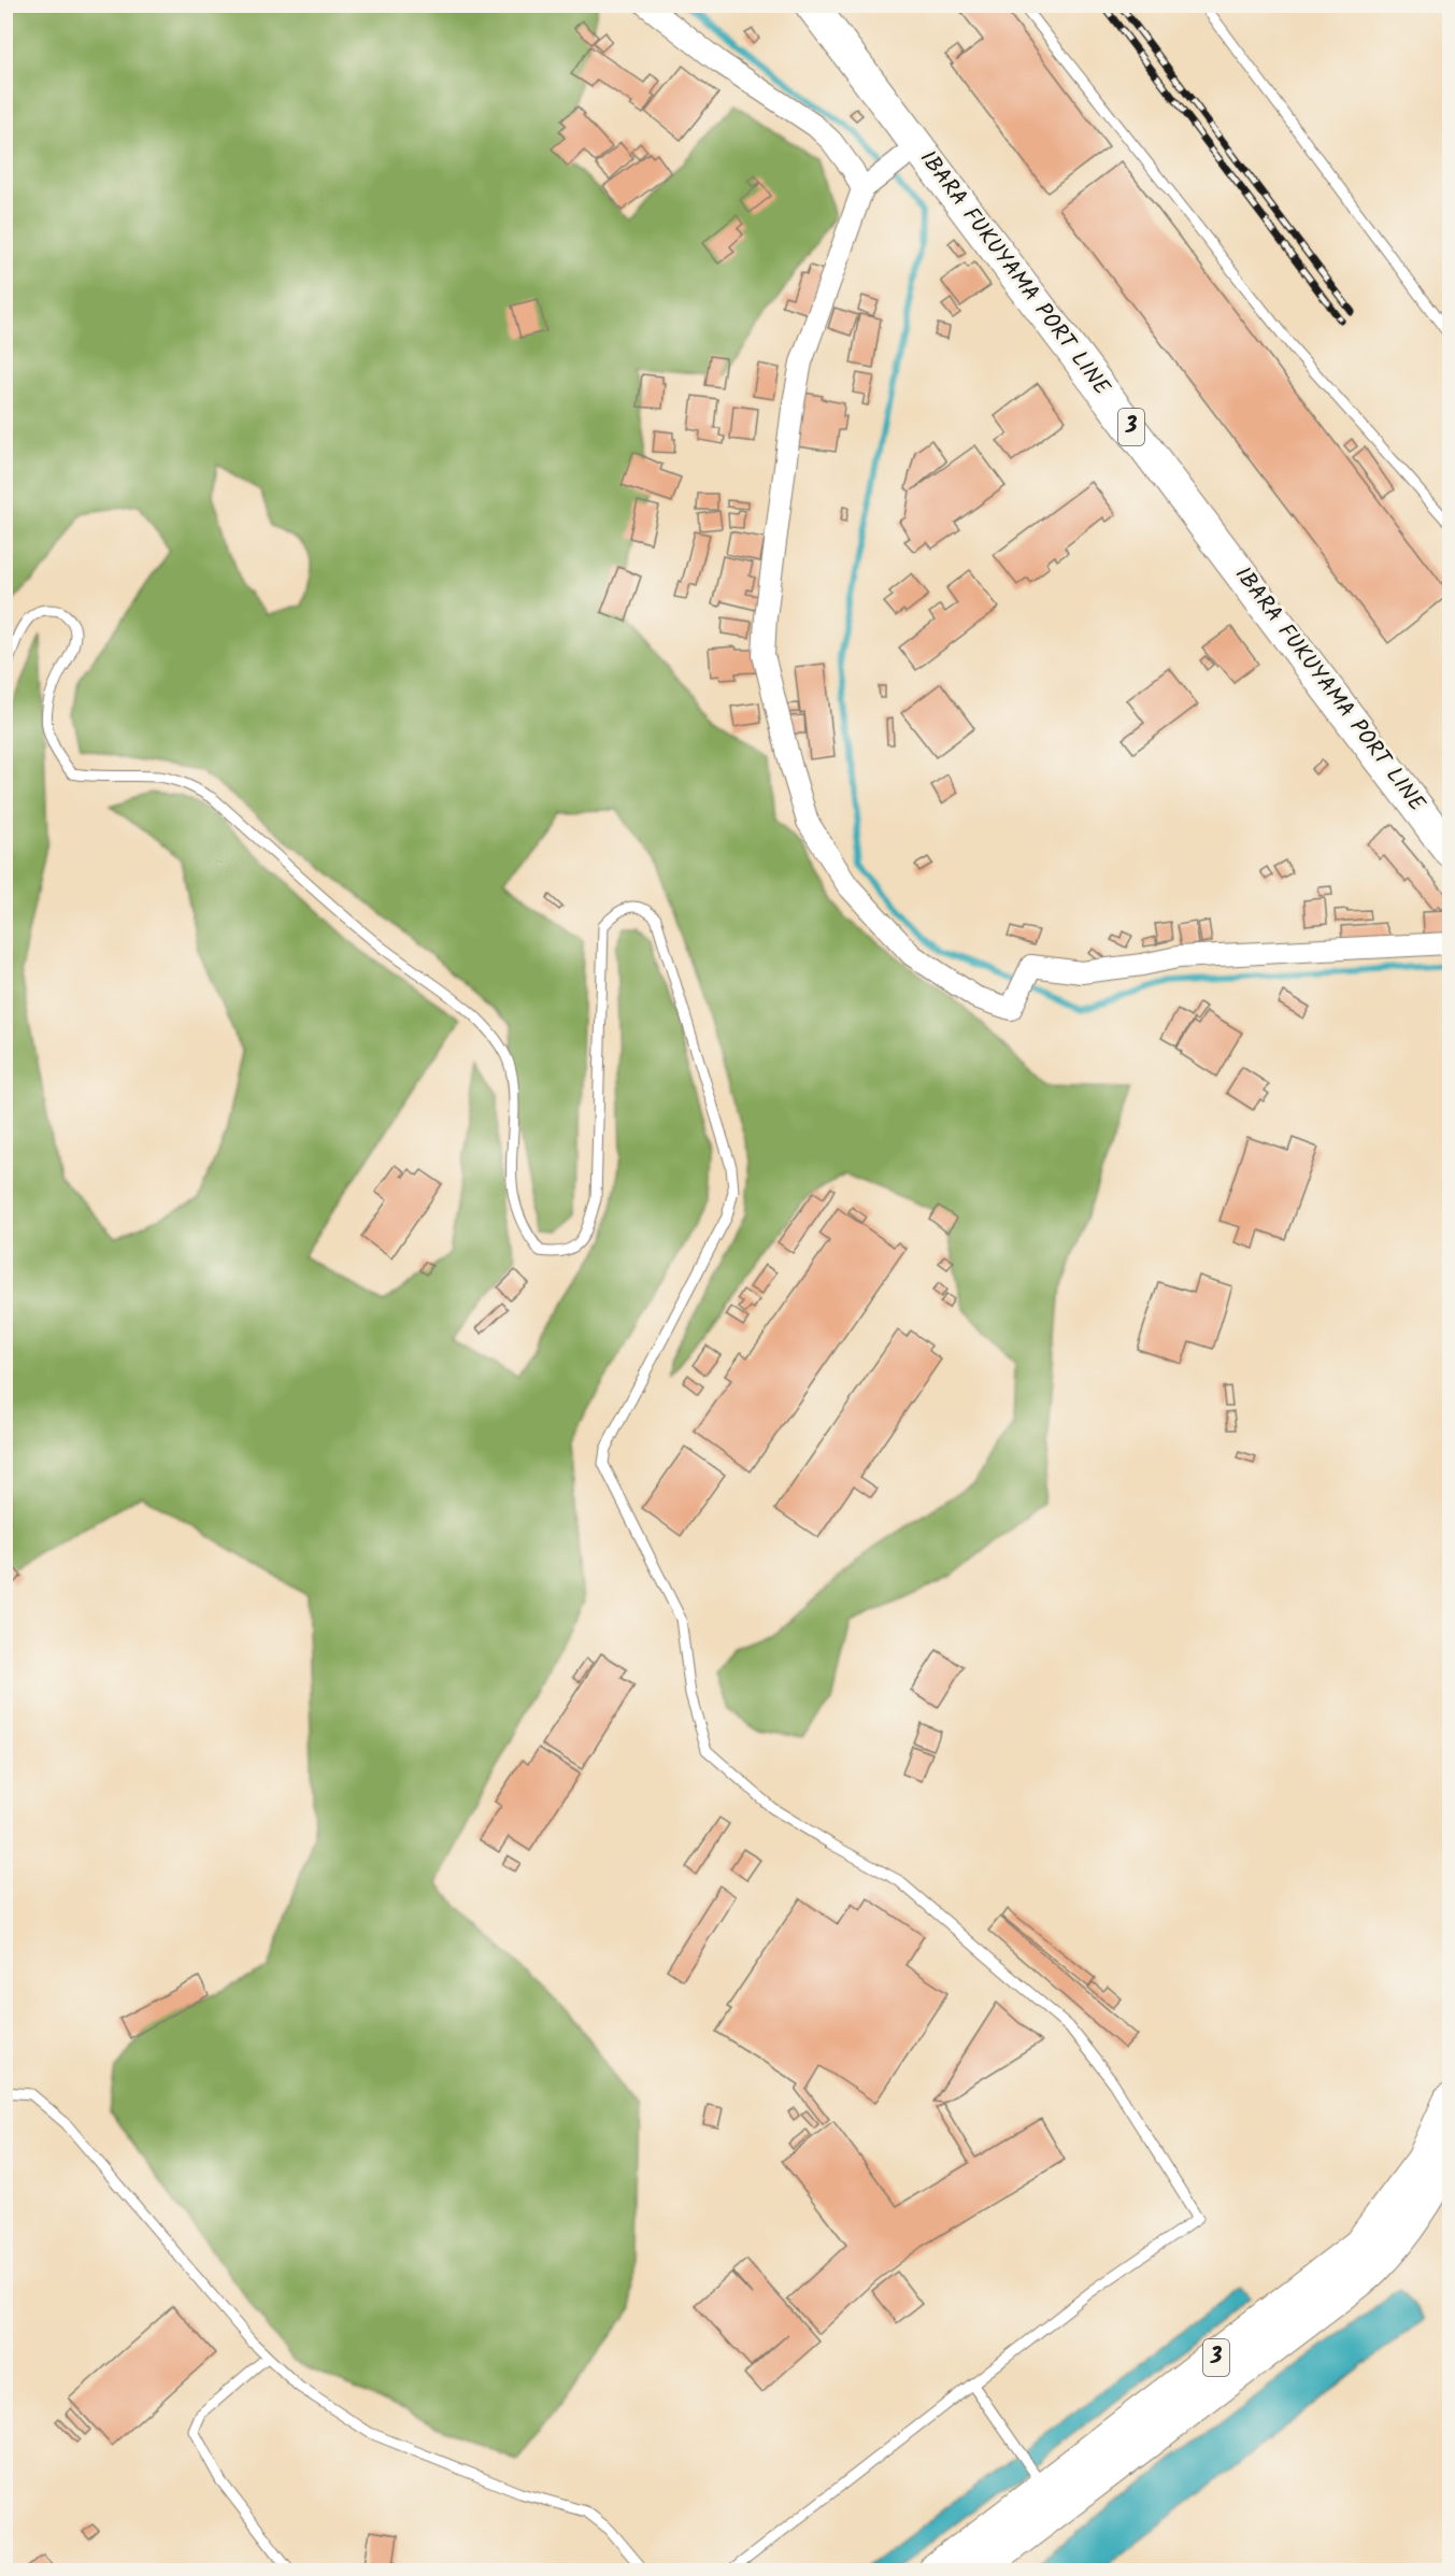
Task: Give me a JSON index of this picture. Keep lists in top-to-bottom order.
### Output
{
  "streets": {
    "main road": ["IBARA FUKUYAMA PORT LINE", "3"]
  }
}
